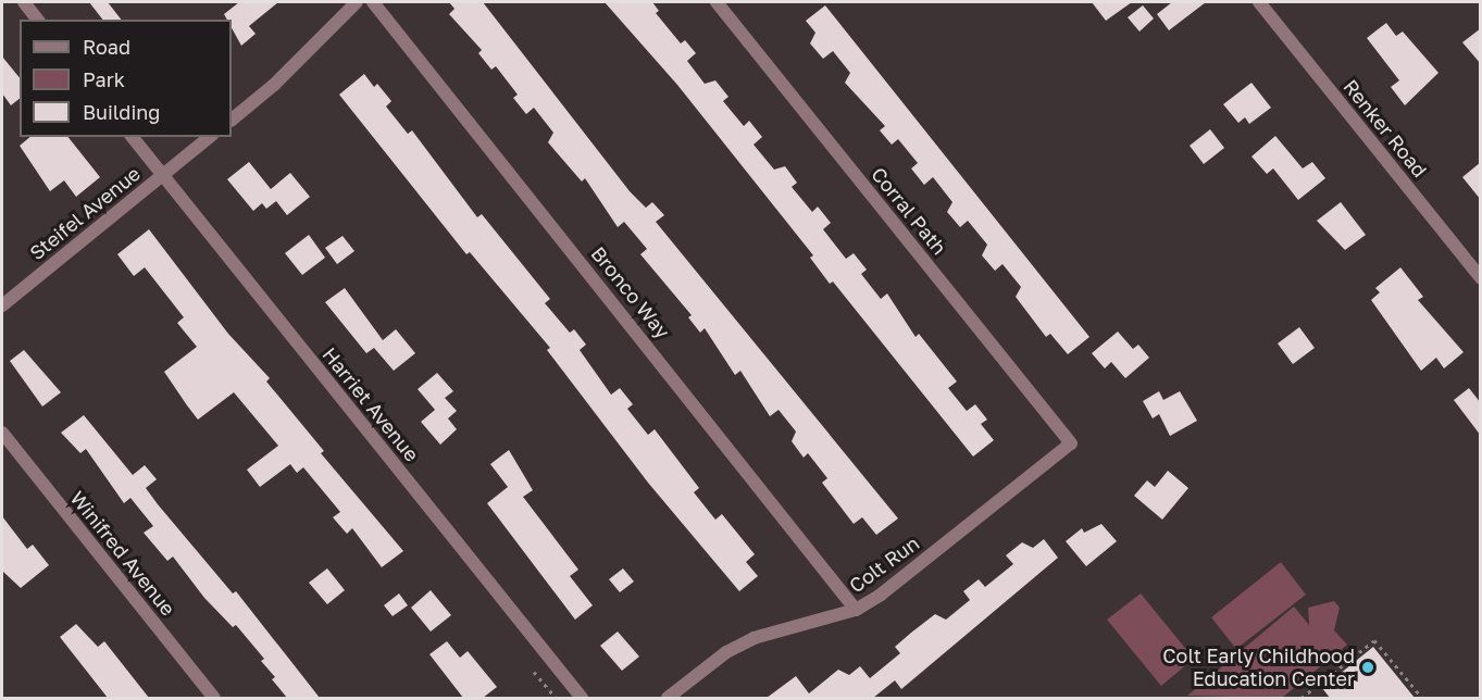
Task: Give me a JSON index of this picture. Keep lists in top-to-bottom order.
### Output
{
  "streets": {
    "street": [
      "Renker Road",
      "Corral Path",
      "Steifel Avenue",
      "Bronco Way",
      "Harriet Avenue",
      "Winifred Avenue",
      "Colt Run"
    ]
  },
  "crossings": [
    ["Corral Path", "Colt Run"],
    ["Steifel Avenue", "Harriet Avenue"],
    ["Bronco Way", "Colt Run"]
  ],
  "places": ["Colt Early Childhood Education Center"],
  "legend": ["Road", "Park", "Building"]
}
